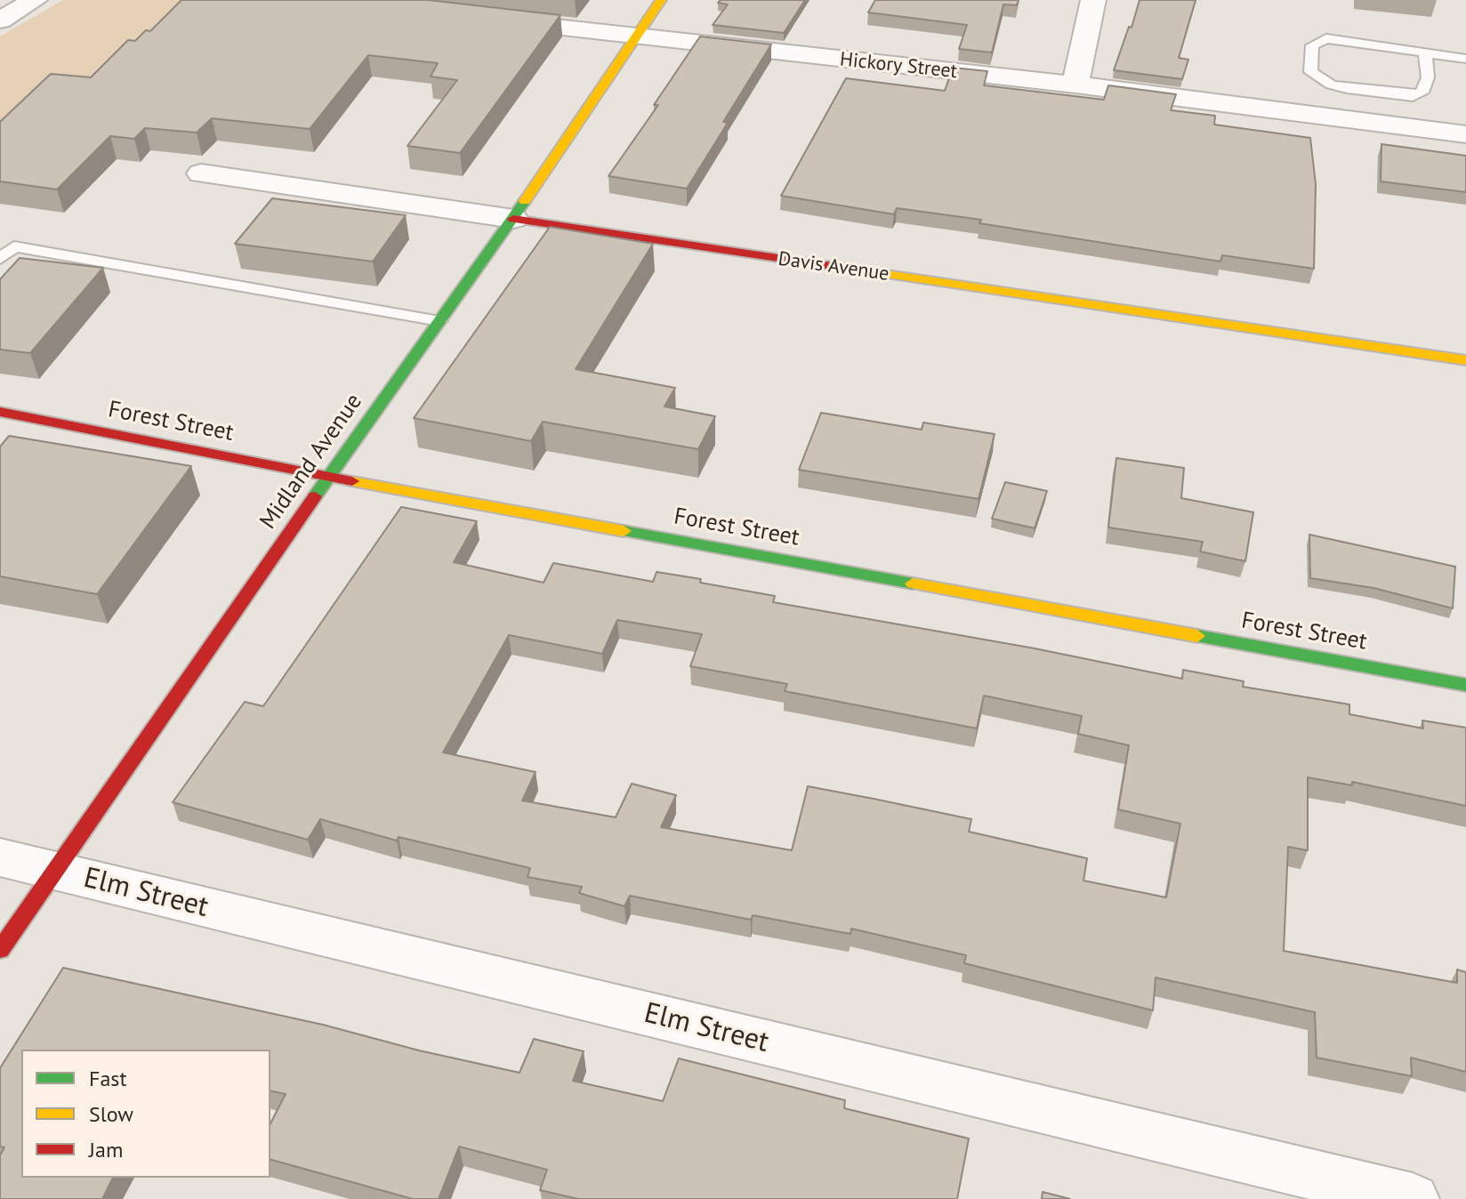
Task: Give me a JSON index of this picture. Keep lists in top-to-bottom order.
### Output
{
  "streets": {
    "street": [
      "Hickory Street",
      "Davis Avenue",
      "Forest Street",
      "Midland Avenue",
      "Elm Street"
    ]
  },
  "crossings": [
    ["Hickory Street", "Midland Avenue"],
    ["Davis Avenue", "Midland Avenue"],
    ["Forest Street", "Midland Avenue"],
    ["Midland Avenue", "Elm Street"]
  ],
  "legend": ["Fast", "Slow", "Jam"]
}
